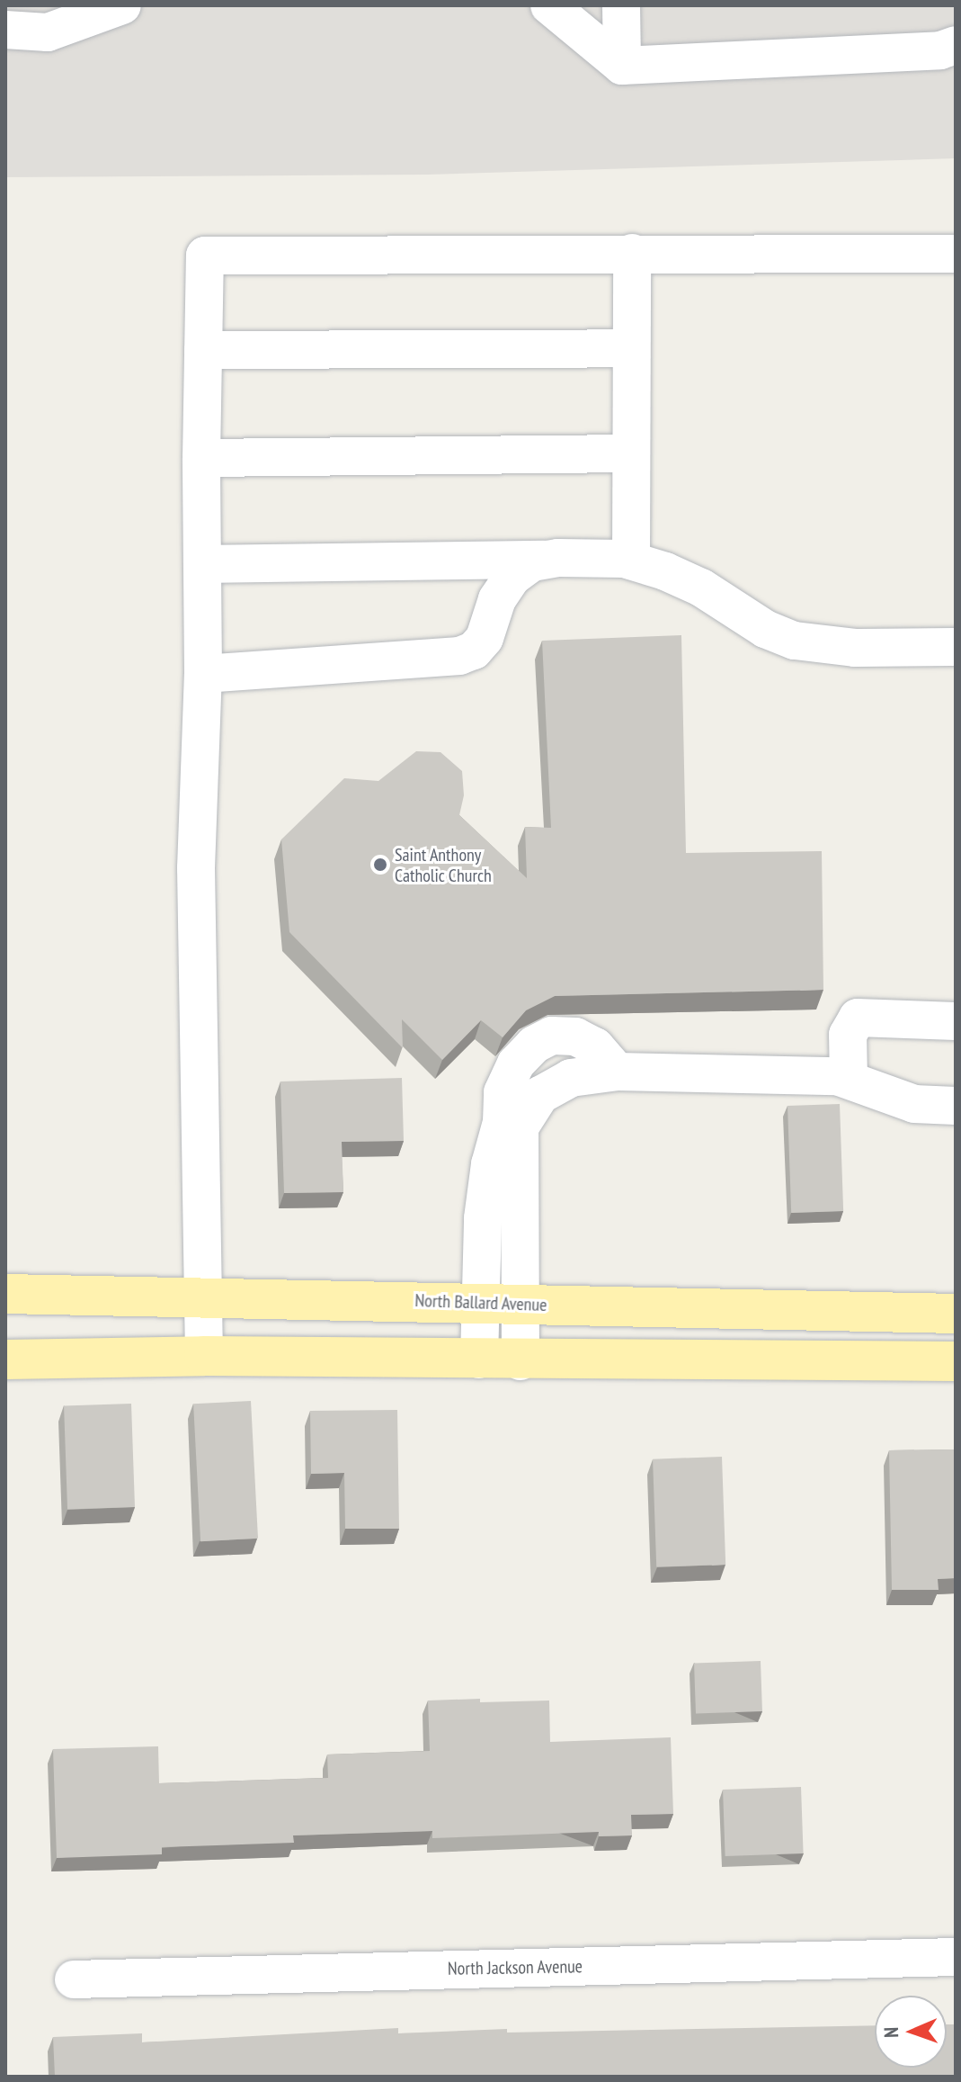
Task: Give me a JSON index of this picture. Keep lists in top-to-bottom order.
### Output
{
  "streets": {
    "main road": ["North Ballard Avenue"],
    "street": ["North Jackson Avenue"]
  },
  "places": ["Saint Anthony Catholic Church"],
  "north": "left"
}
